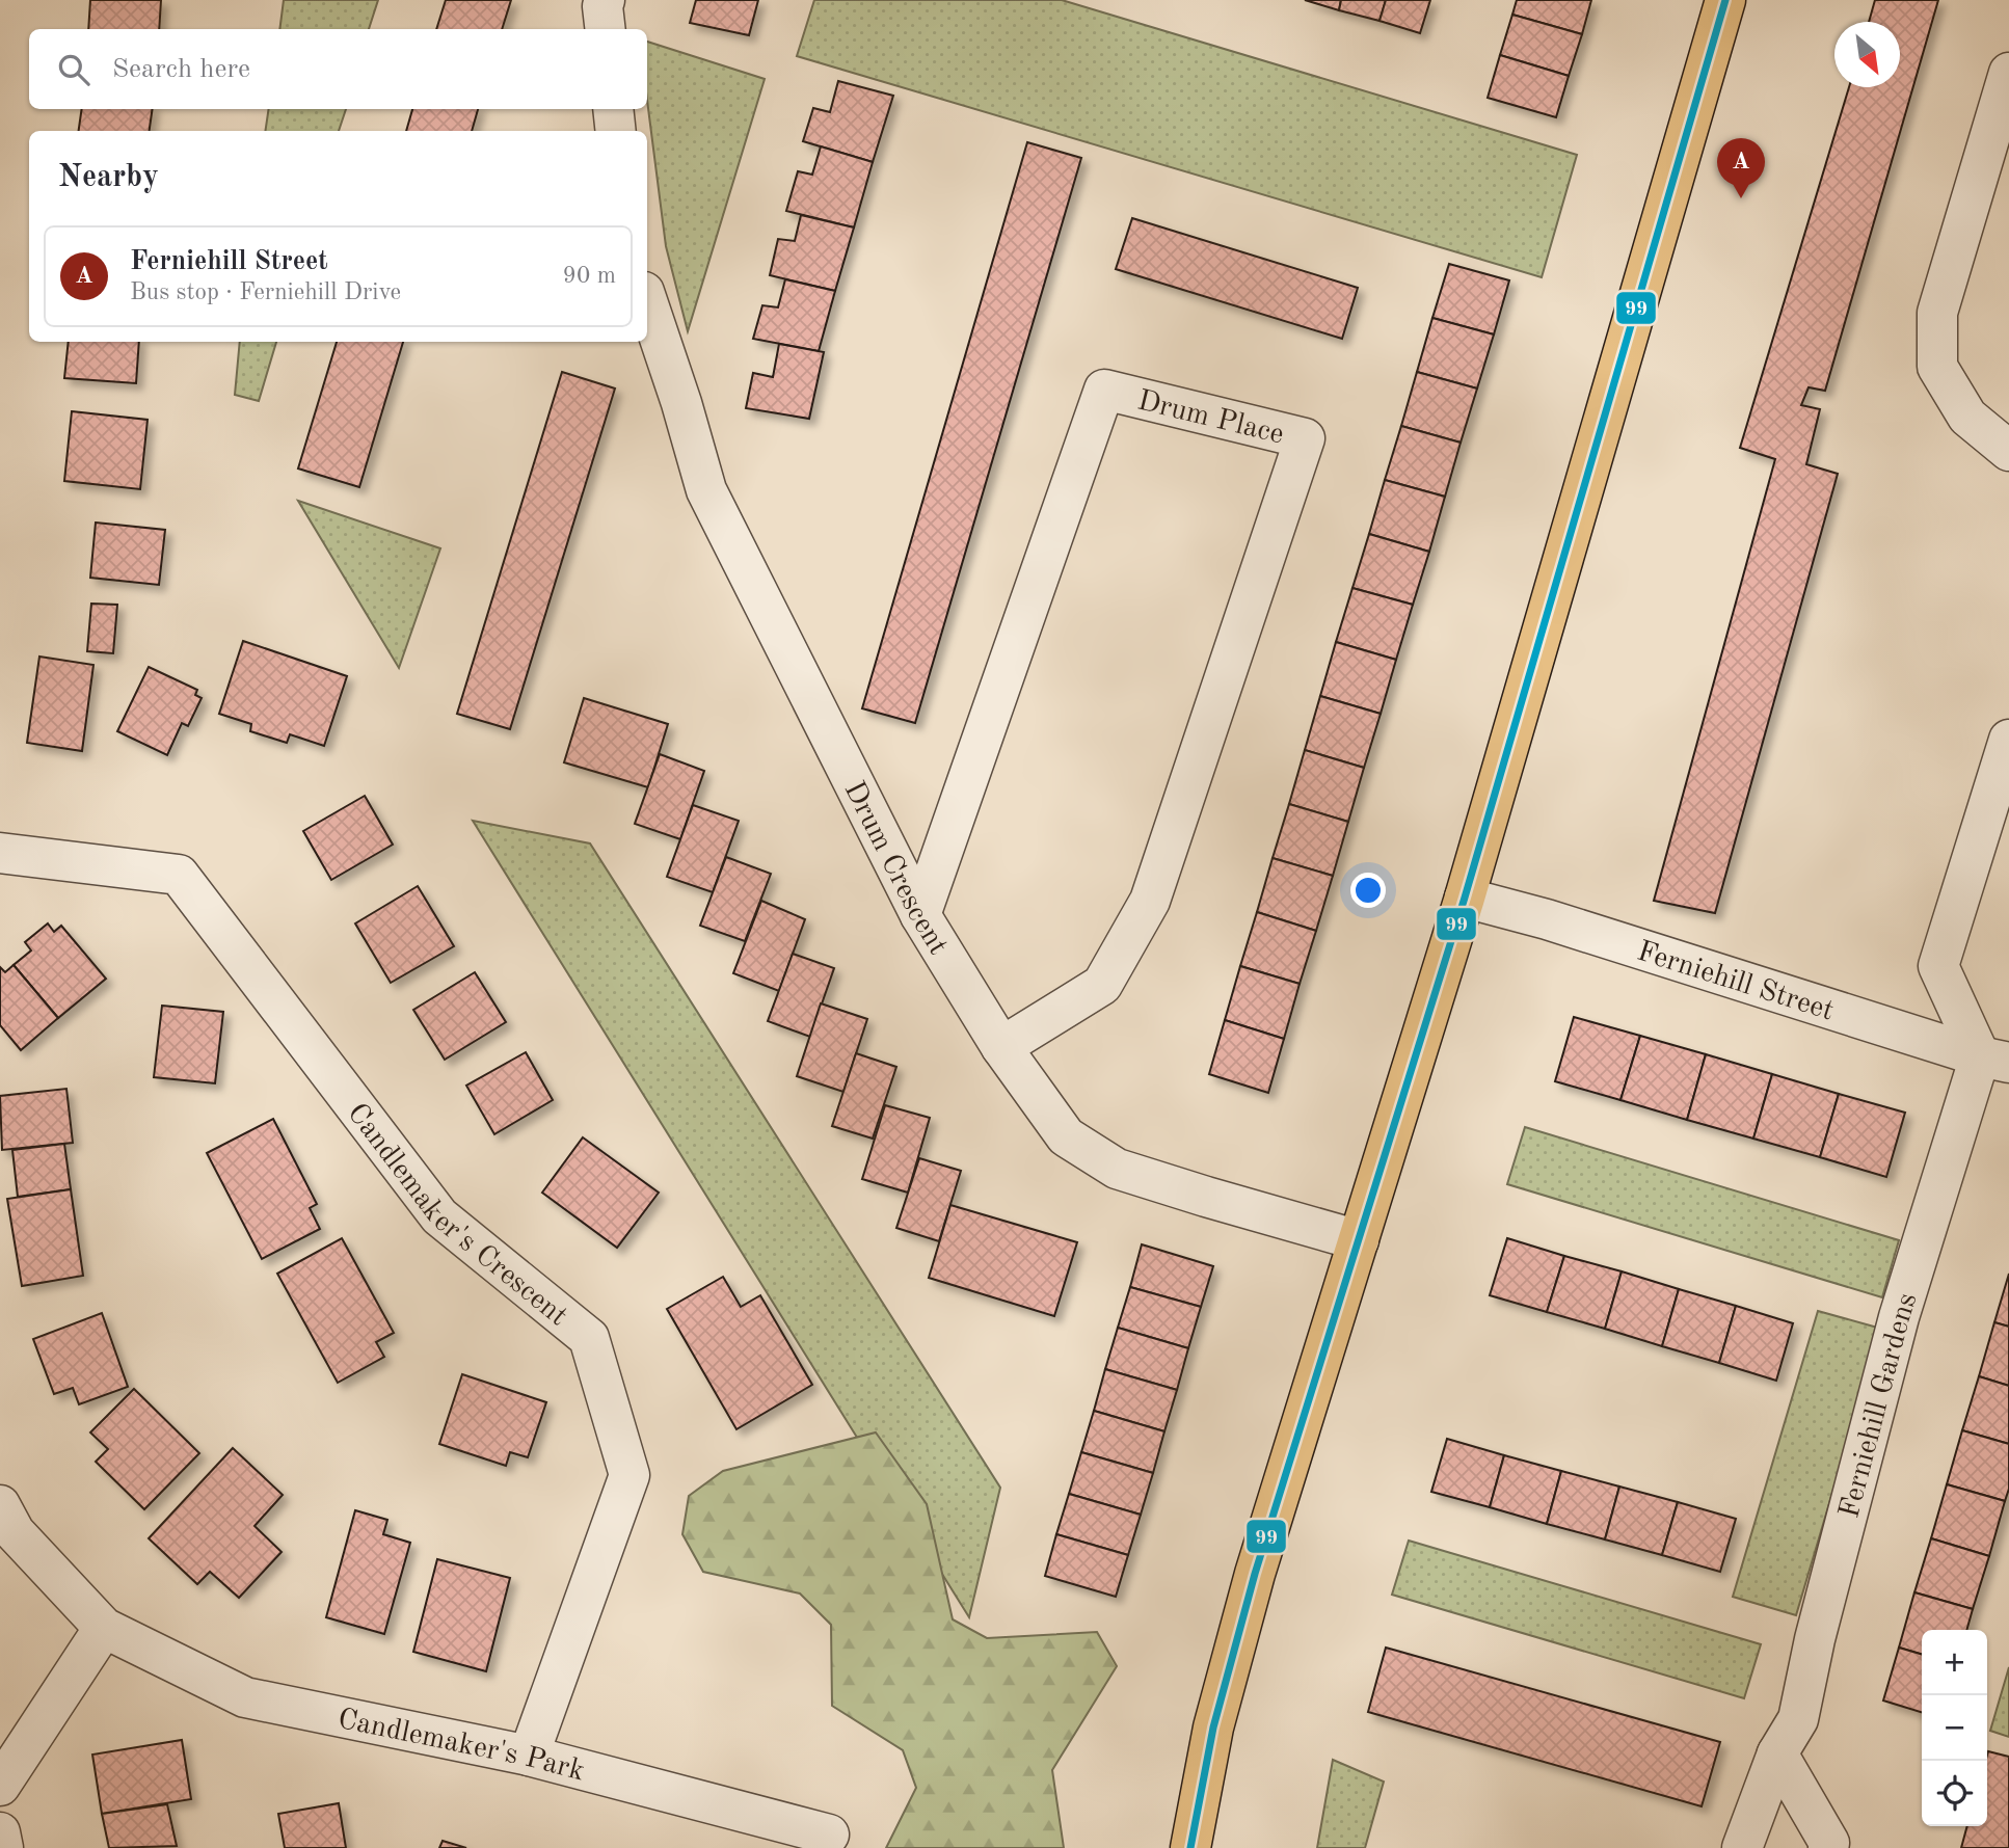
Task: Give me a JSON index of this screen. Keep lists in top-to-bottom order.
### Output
{
  "streets": {
    "street": [
      "Drum Place",
      "Drum Crescent",
      "Ferniehill Street",
      "Candlemaker's Crescent",
      "Ferniehill Gardens",
      "Candlemaker's Park"
    ]
  },
  "crossings": [
    ["Drum Place", "Drum Crescent"],
    ["Ferniehill Street", "Ferniehill Gardens"],
    ["Candlemaker's Crescent", "Candlemaker's Park"]
  ],
  "lines": ["transit line 99"],
  "north": "bottom right",
  "page": {
    "search": "Search here",
    "heading": "Nearby",
    "pins": "A",
    "list": [
      {
        "mark": "A",
        "name": "Ferniehill Street",
        "note": "Bus stop · Ferniehill Drive",
        "value": "90 m"
      }
    ],
    "map_buttons": ["+", "−"]
  }
}
